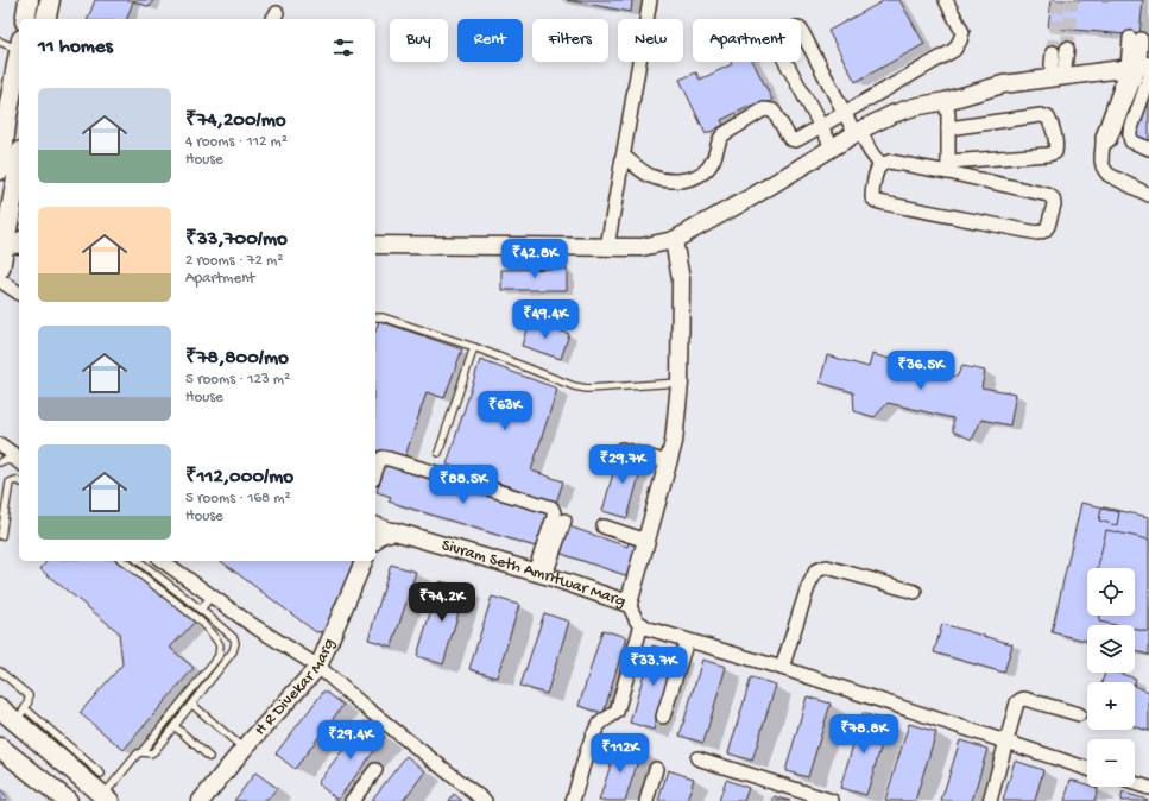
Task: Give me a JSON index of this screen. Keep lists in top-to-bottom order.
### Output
{
  "streets": {
    "street": ["Sivram Seth Amritwar Marg", "H R Divekar Marg"]
  },
  "page": {
    "chip": [
      "Buy",
      "Rent",
      "Filters",
      "New",
      "Apartment"
    ],
    "heading": "11 homes",
    "list": [
      {
        "name": "₹74,200/mo",
        "note": "4 rooms · 112 m² · House"
      },
      {
        "name": "₹33,700/mo",
        "note": "2 rooms · 72 m² · Apartment"
      },
      {
        "name": "₹78,800/mo",
        "note": "5 rooms · 123 m² · House"
      },
      {
        "name": "₹112,000/mo",
        "note": "5 rooms · 168 m² · House"
      }
    ],
    "price": [
      "₹42.8K",
      "₹49.4K",
      "₹36.5K",
      "₹63K",
      "₹29.7K",
      "₹88.5K",
      "₹74.2K",
      "₹33.7K",
      "₹78.8K",
      "₹29.4K",
      "₹112K"
    ],
    "map_buttons": ["+", "−"]
  }
}
